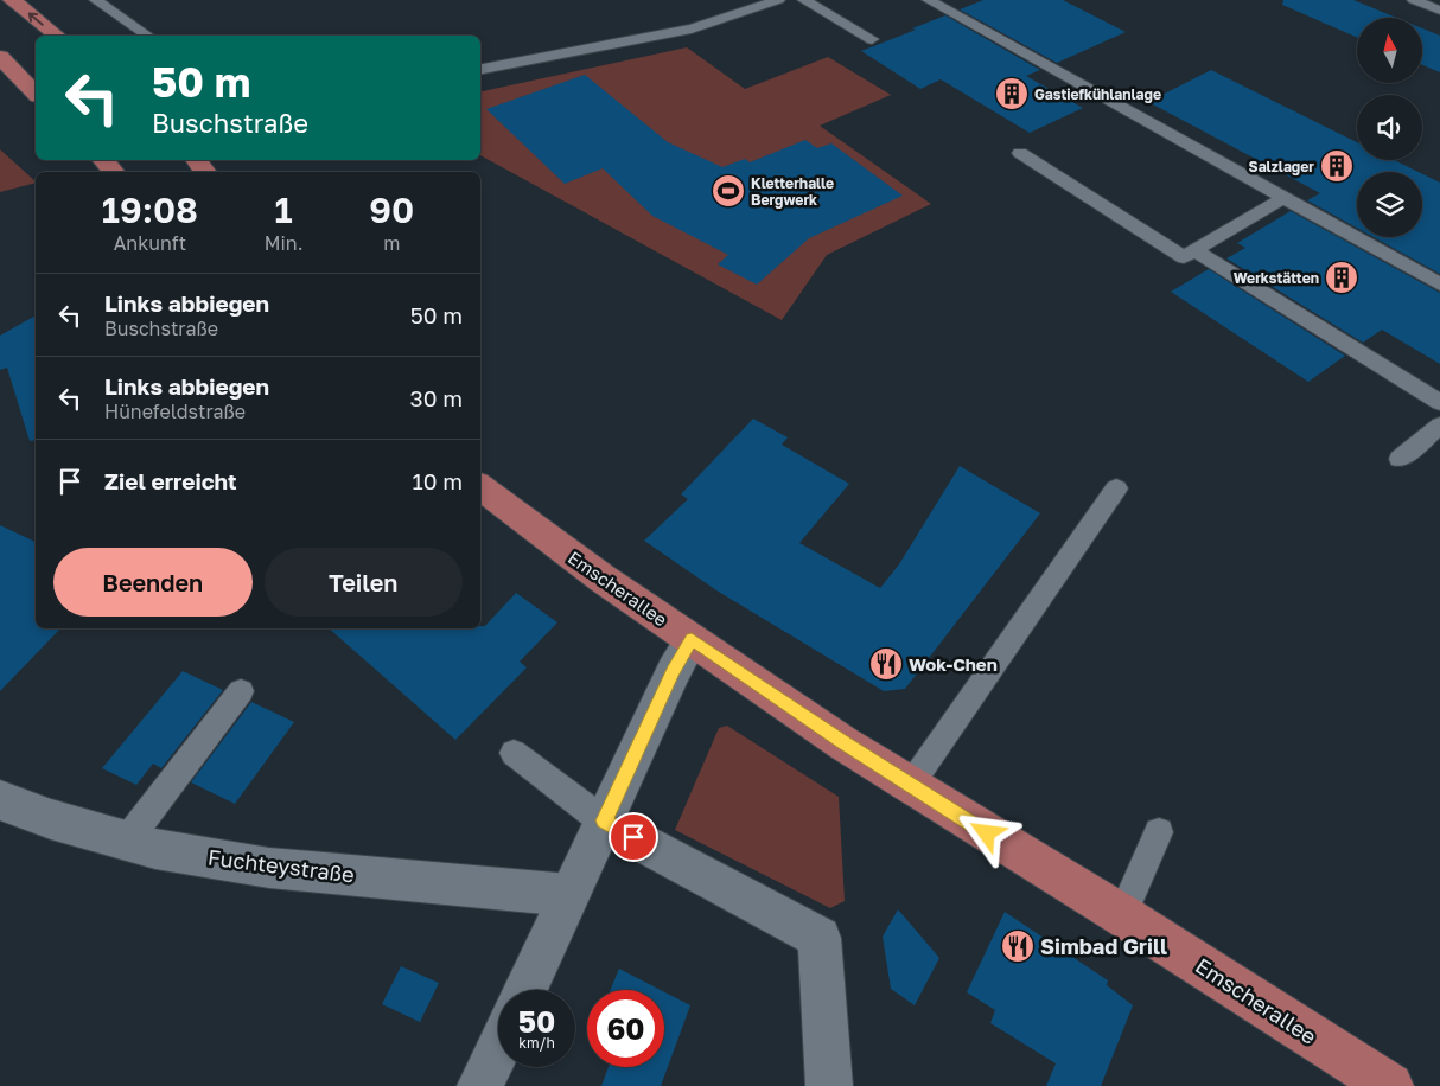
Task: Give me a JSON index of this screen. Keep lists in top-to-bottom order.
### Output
{
  "streets": {
    "main road": ["Emscherallee"],
    "street": ["Fuchteystraße"]
  },
  "places": {
    "building": ["Gastiefkühlanlage", "Salzlager", "Werkstätten"],
    "sports": ["Kletterhalle Bergwerk"],
    "restaurant": ["Wok-Chen", "Simbad Grill"]
  },
  "north": "top",
  "page": {
    "turn": ["50 m", "Buschstraße"],
    "eta": [
      "19:08",
      "Ankunft",
      "1",
      "Min.",
      "90",
      "m"
    ],
    "list": [
      {
        "name": "Links abbiegen",
        "note": "Buschstraße",
        "value": "50 m"
      },
      {
        "name": "Links abbiegen",
        "note": "Hünefeldstraße",
        "value": "30 m"
      },
      {
        "name": "Ziel erreicht",
        "value": "10 m"
      }
    ],
    "buttons": ["Beenden", "Teilen"],
    "speed": "50 km/h",
    "limit": "60"
  }
}
